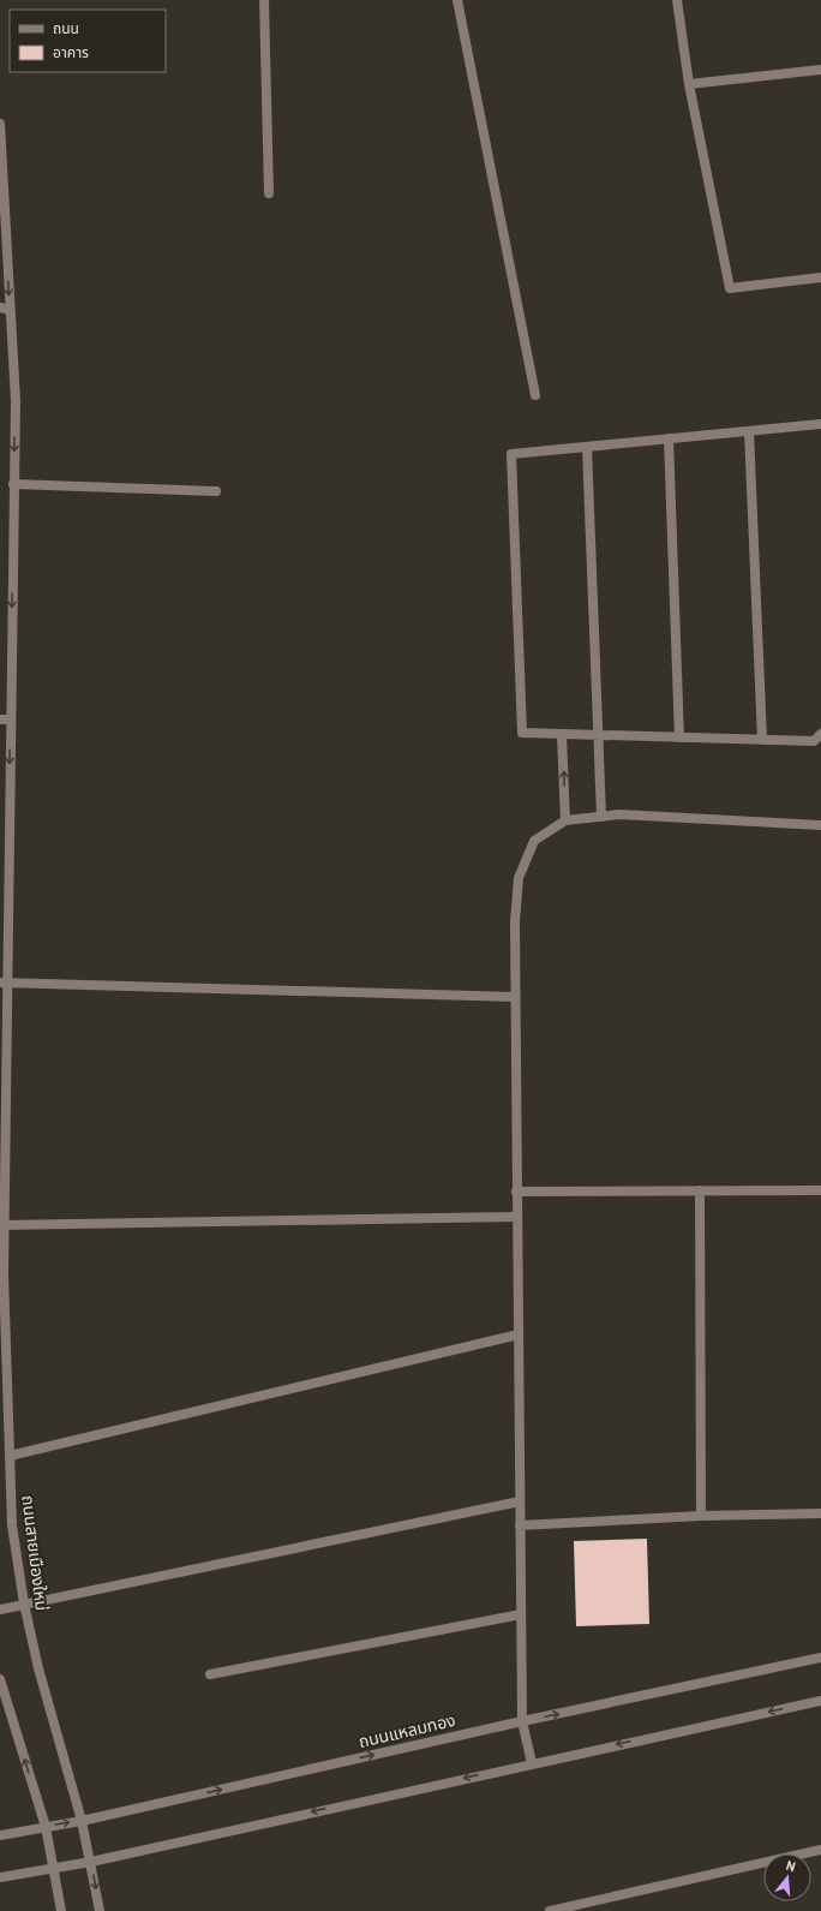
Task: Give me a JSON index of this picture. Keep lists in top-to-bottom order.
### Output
{
  "streets": {
    "street": ["ถนนสายเมืองใหม่", "ถนนแหลมทอง"]
  },
  "crossings": [
    ["ถนนสายเมืองใหม่", "ถนนแหลมทอง"]
  ],
  "one_way": ["ถนนสายเมืองใหม่"],
  "legend": ["ถนน", "อาคาร"],
  "north": "top"
}
